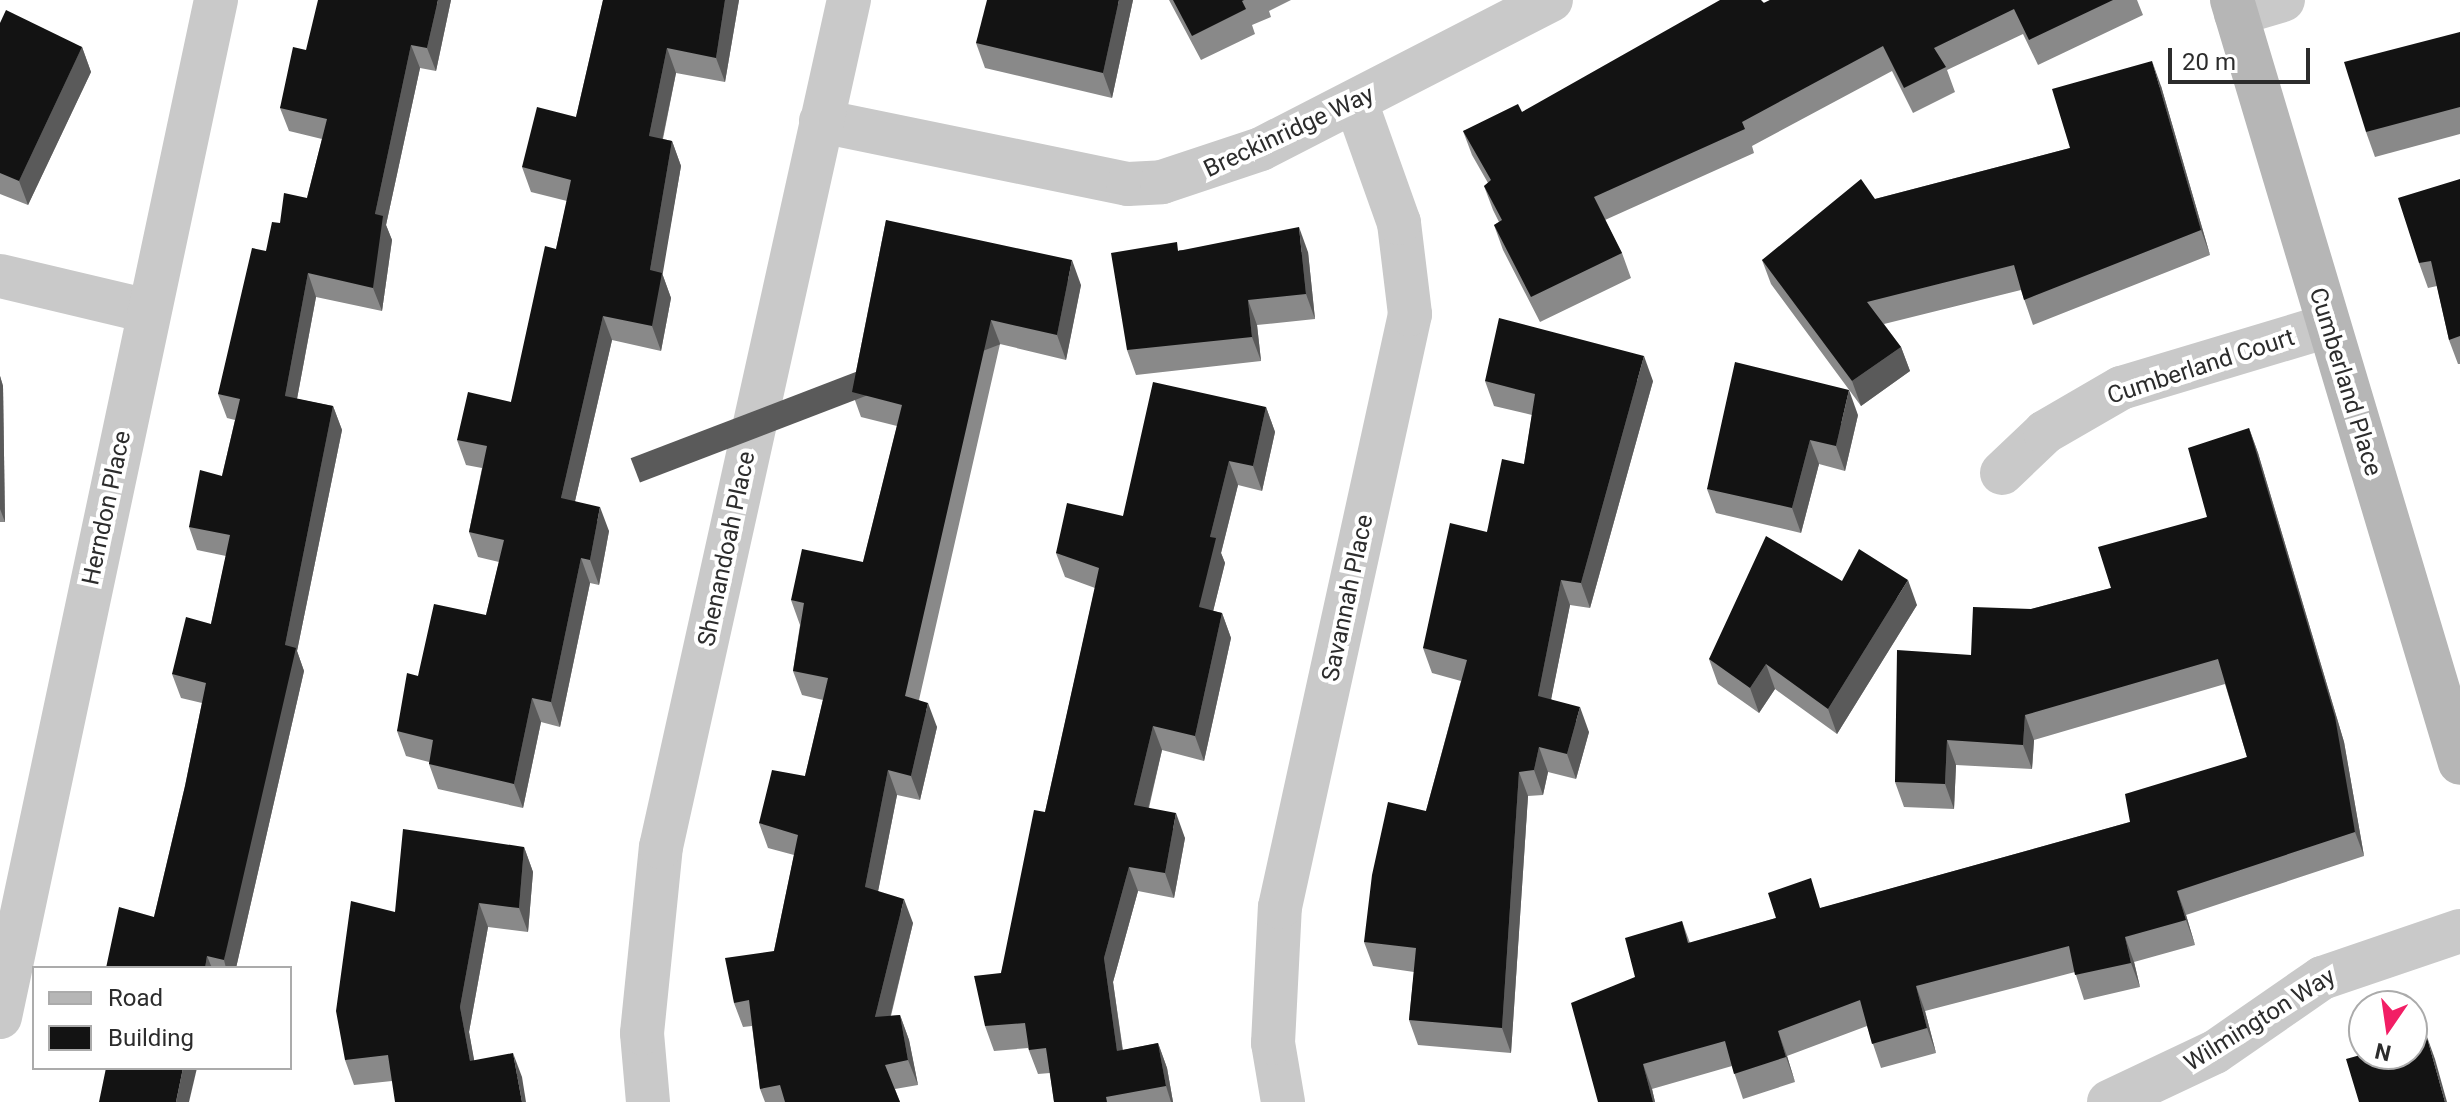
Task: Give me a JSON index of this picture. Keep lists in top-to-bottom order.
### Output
{
  "streets": {
    "street": [
      "Breckinridge Way",
      "Cumberland Court",
      "Cumberland Place",
      "Herndon Place",
      "Shenandoah Place",
      "Savannah Place",
      "Wilmington Way"
    ]
  },
  "crossings": [
    ["Breckinridge Way", "Shenandoah Place"],
    ["Breckinridge Way", "Savannah Place"],
    ["Cumberland Court", "Cumberland Place"]
  ],
  "legend": ["Road", "Building"],
  "scale_bar": "20 m",
  "north": "bottom"
}
